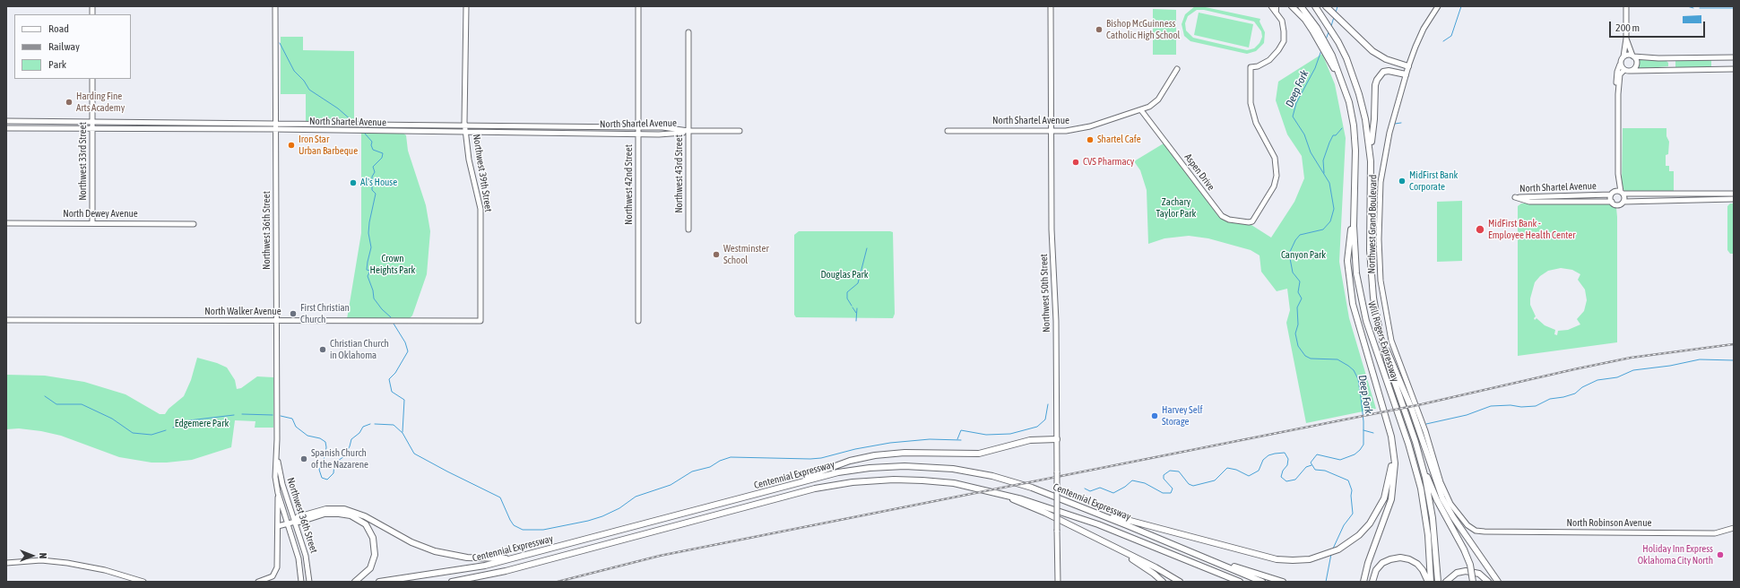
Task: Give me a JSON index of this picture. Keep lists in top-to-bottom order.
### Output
{
  "streets": {
    "highway": ["Will Rogers Expressway", "Centennial Expressway"],
    "street": [
      "North Shartel Avenue",
      "Northwest 33rd Street",
      "Aspen Drive",
      "Northwest 39th Street",
      "Northwest 43rd Street",
      "Northwest 42nd Street",
      "North Dewey Avenue",
      "Northwest Grand Boulevard",
      "Northwest 36th Street",
      "Northwest 50th Street",
      "North Walker Avenue",
      "North Robinson Avenue"
    ]
  },
  "crossings": [
    ["North Shartel Avenue", "Northwest 33rd Street"],
    ["North Shartel Avenue", "Aspen Drive"],
    ["North Shartel Avenue", "Northwest 39th Street"],
    ["North Shartel Avenue", "Northwest 43rd Street"],
    ["North Shartel Avenue", "Northwest 42nd Street"],
    ["North Shartel Avenue", "Northwest 36th Street"],
    ["North Shartel Avenue", "Northwest 50th Street"],
    ["Northwest 33rd Street", "North Dewey Avenue"],
    ["Northwest 39th Street", "North Walker Avenue"],
    ["Northwest Grand Boulevard", "North Robinson Avenue"],
    ["Northwest 36th Street", "North Walker Avenue"]
  ],
  "water": ["Deep Fork"],
  "parks": [
    "Zachary Taylor Park",
    "Canyon Park",
    "Crown Heights Park",
    "Douglas Park",
    "Edgemere Park"
  ],
  "places": [
    "Bishop McGuinness Catholic High School",
    "Harding Fine Arts Academy",
    "Shartel Cafe",
    "Iron Star Urban Barbeque",
    "CVS Pharmacy",
    "MidFirst Bank Corporate",
    "Al's House",
    "MidFirst Bank - Employee Health Center",
    "Westminster School",
    "First Christian Church",
    "Christian Church in Oklahoma",
    "Harvey Self Storage",
    "Spanish Church of the Nazarene",
    "Holiday Inn Express Oklahoma City North"
  ],
  "legend": ["Road", "Railway", "Park"],
  "scale_bar": "200 m",
  "north": "right"
}
